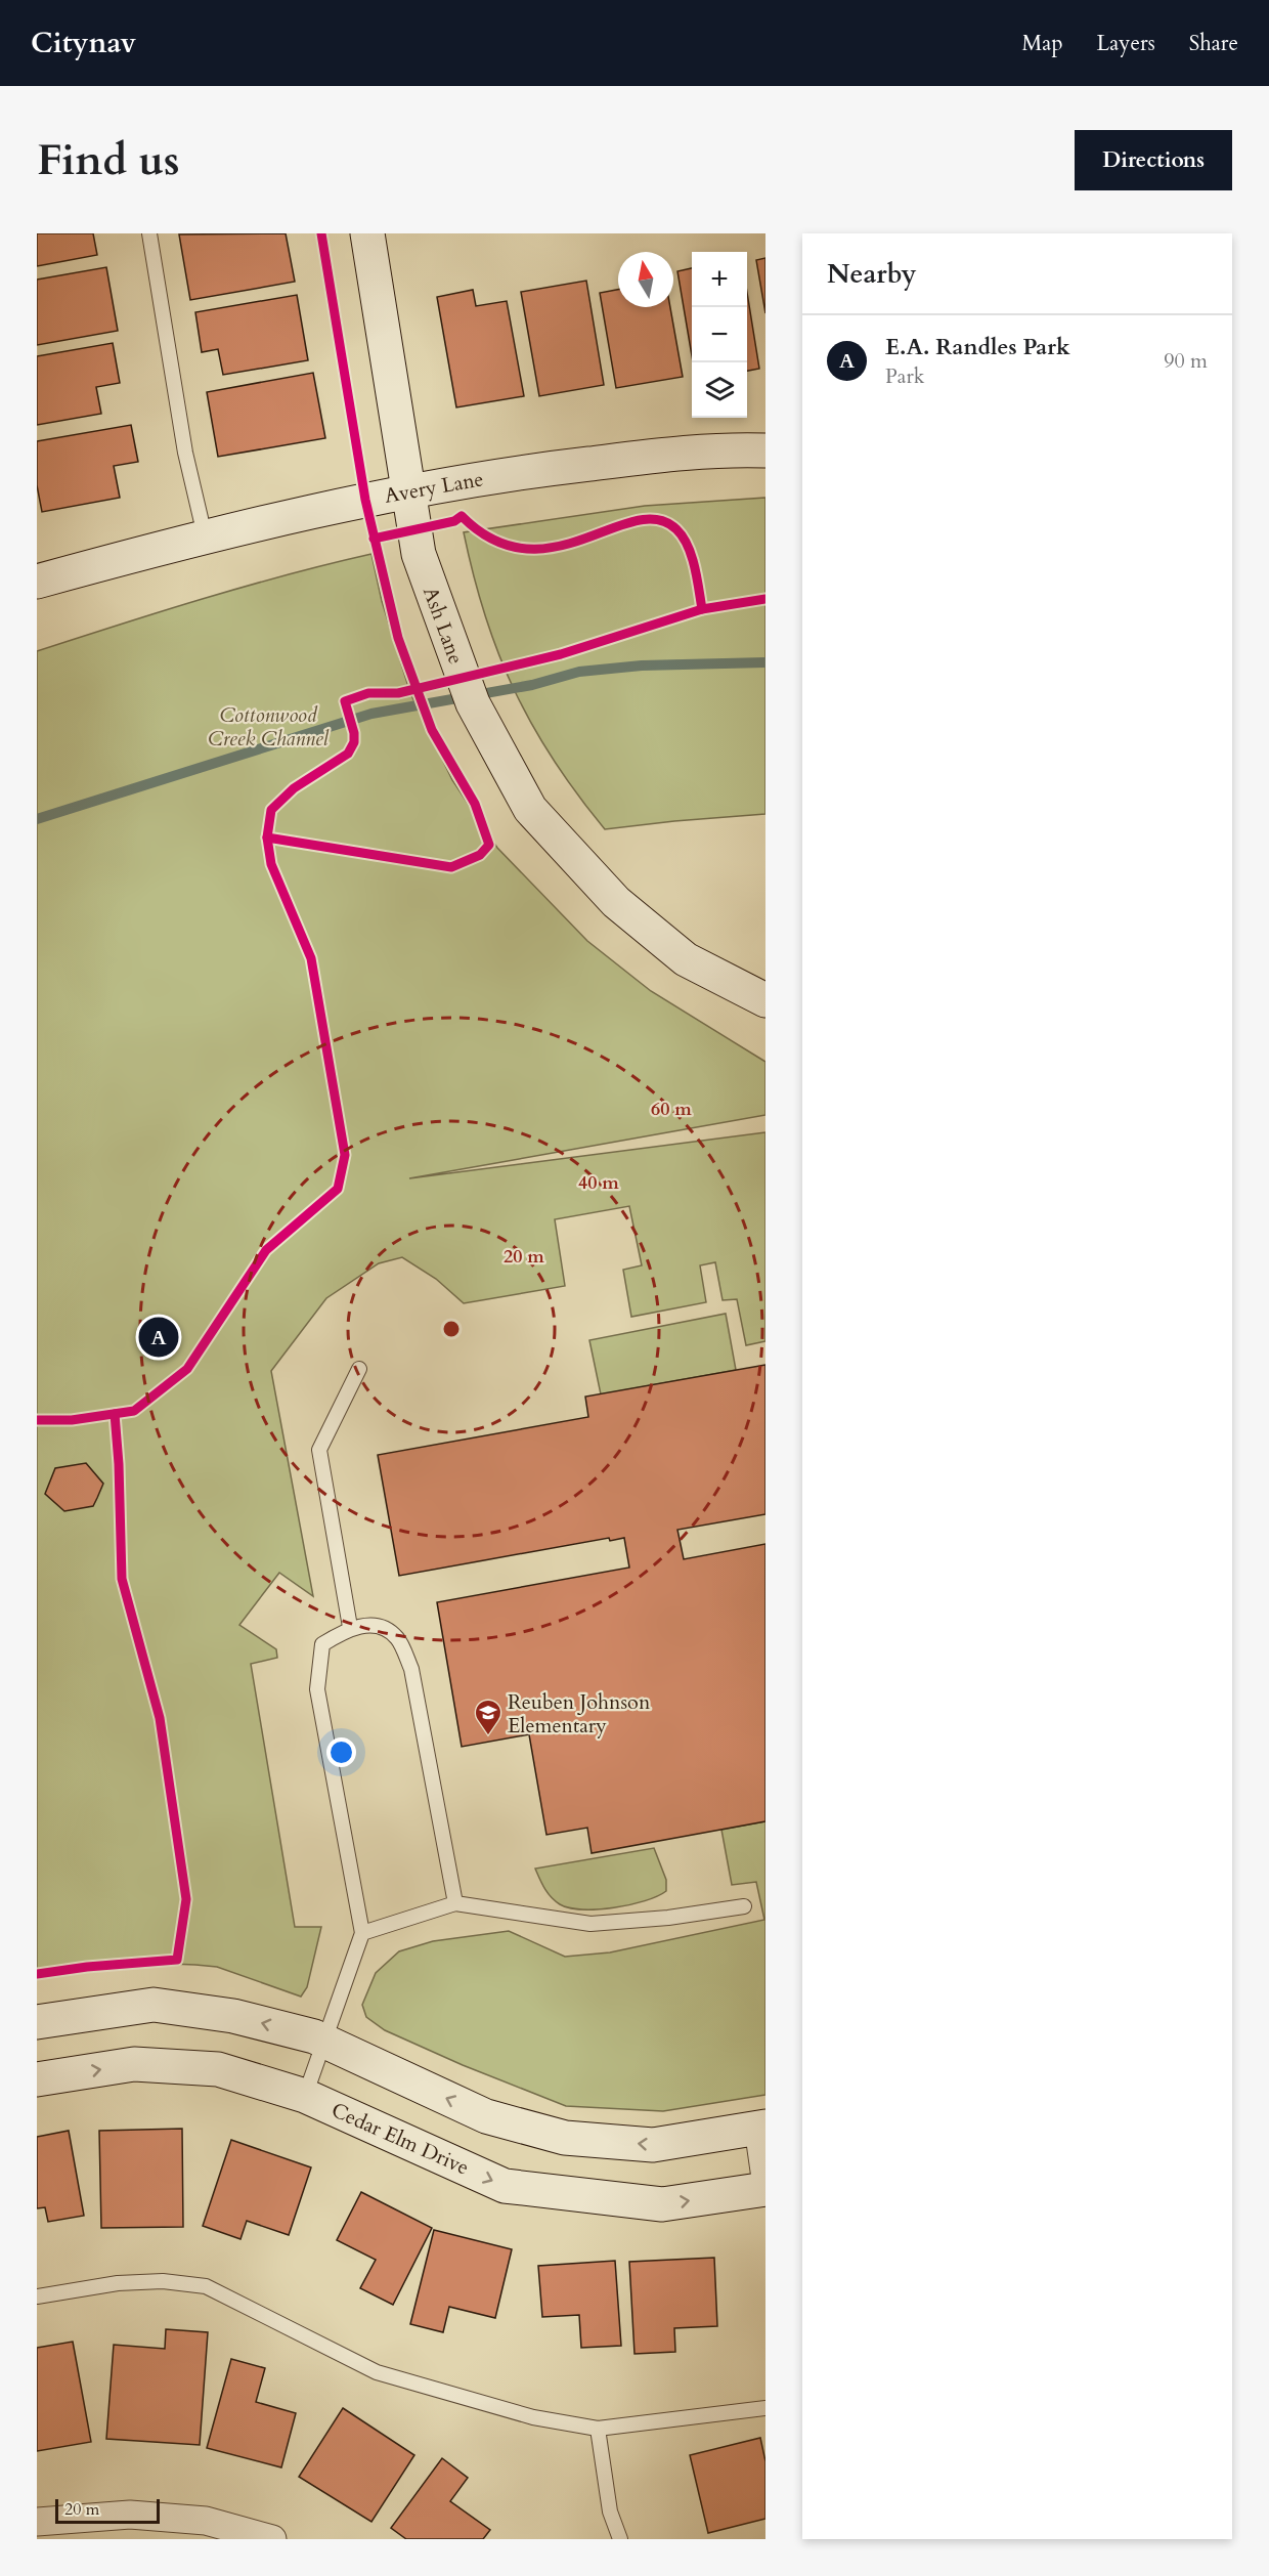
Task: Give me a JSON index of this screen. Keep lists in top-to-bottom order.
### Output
{
  "streets": {
    "street": ["Avery Lane", "Ash Lane", "Cedar Elm Drive"]
  },
  "crossings": [
    ["Avery Lane", "Ash Lane"]
  ],
  "parks": ["Cottonwood Creek Channel"],
  "places": {
    "school or university": ["Reuben Johnson Elementary"]
  },
  "scale_bar": "20 m",
  "north": "top",
  "page": {
    "header": "Citynav",
    "nav": ["Map", "Layers", "Share"],
    "buttons": "Directions",
    "title": "Find us",
    "heading": "Nearby",
    "map_buttons": ["+", "−"],
    "list": [
      {
        "mark": "A",
        "name": "E.A. Randles Park",
        "note": "Park",
        "value": "90 m"
      }
    ],
    "pins": "A",
    "scale": "20 m"
  },
  "rings": ["60 m", "40 m", "20 m"]
}
